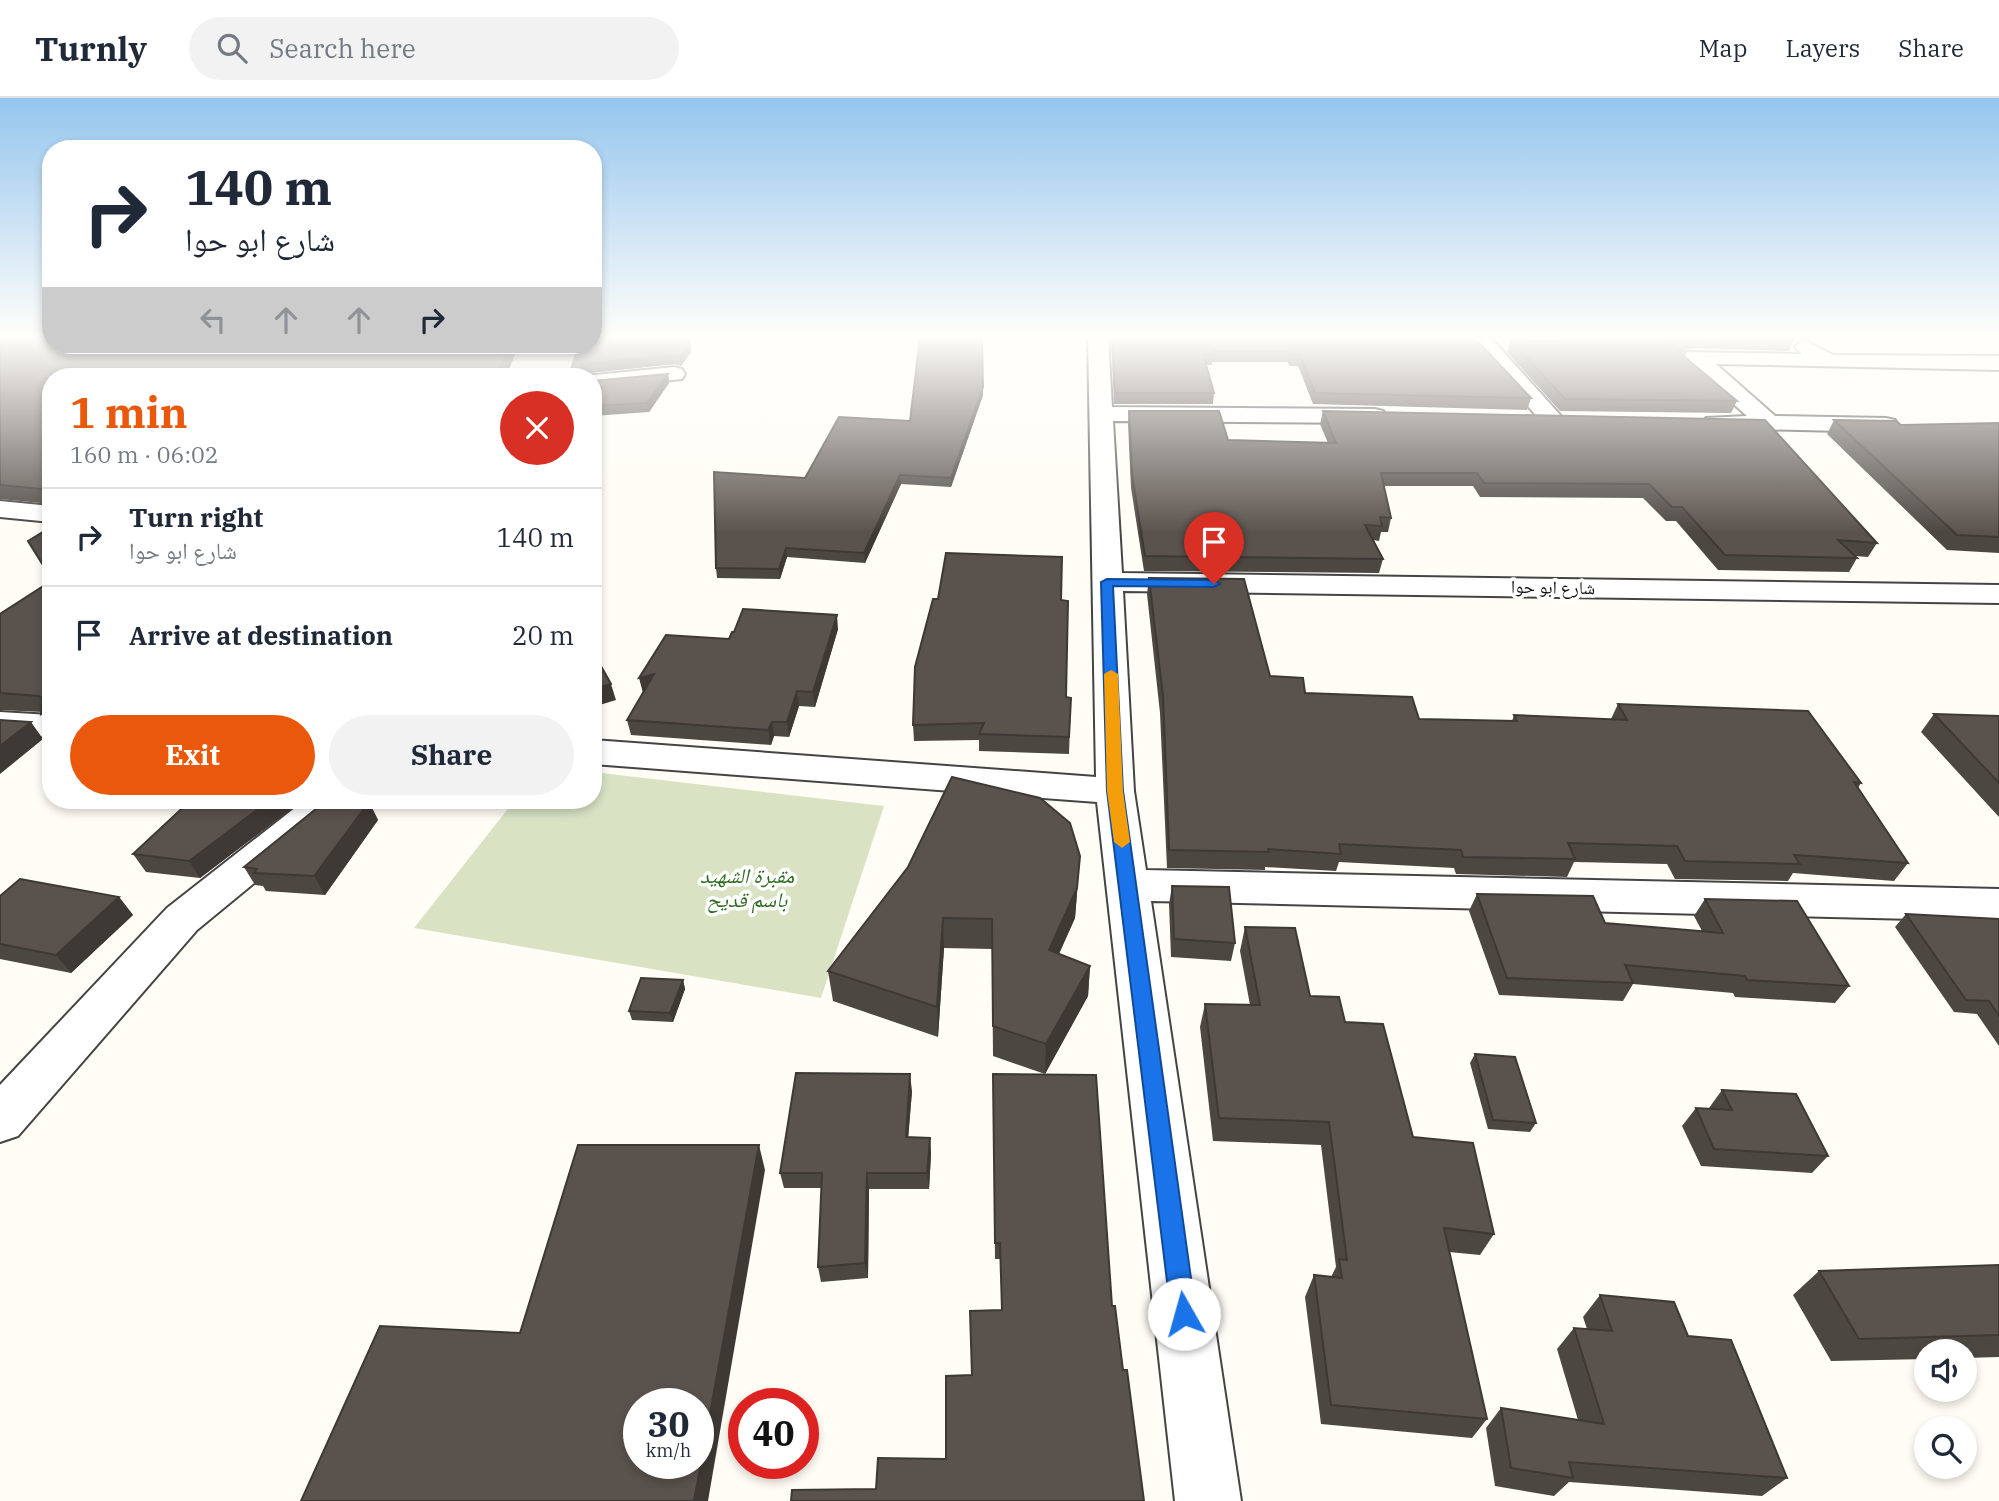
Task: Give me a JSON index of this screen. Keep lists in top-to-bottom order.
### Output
{
  "streets": {
    "street": ["شارع ابو حوا"]
  },
  "parks": ["مقبرة الشهيد باسم قديح"],
  "page": {
    "header": "Turnly",
    "search": "Search here",
    "nav": ["Map", "Layers", "Share"],
    "turn": ["140 m", "شارع ابو حوا"],
    "heading": ["1 min", "160 m · 06:02"],
    "list": [
      {
        "name": "Turn right",
        "note": "شارع ابو حوا",
        "value": "140 m"
      },
      {
        "name": "Arrive at destination",
        "value": "20 m"
      }
    ],
    "buttons": ["Exit", "Share"],
    "speed": "30 km/h",
    "limit": "40"
  }
}
